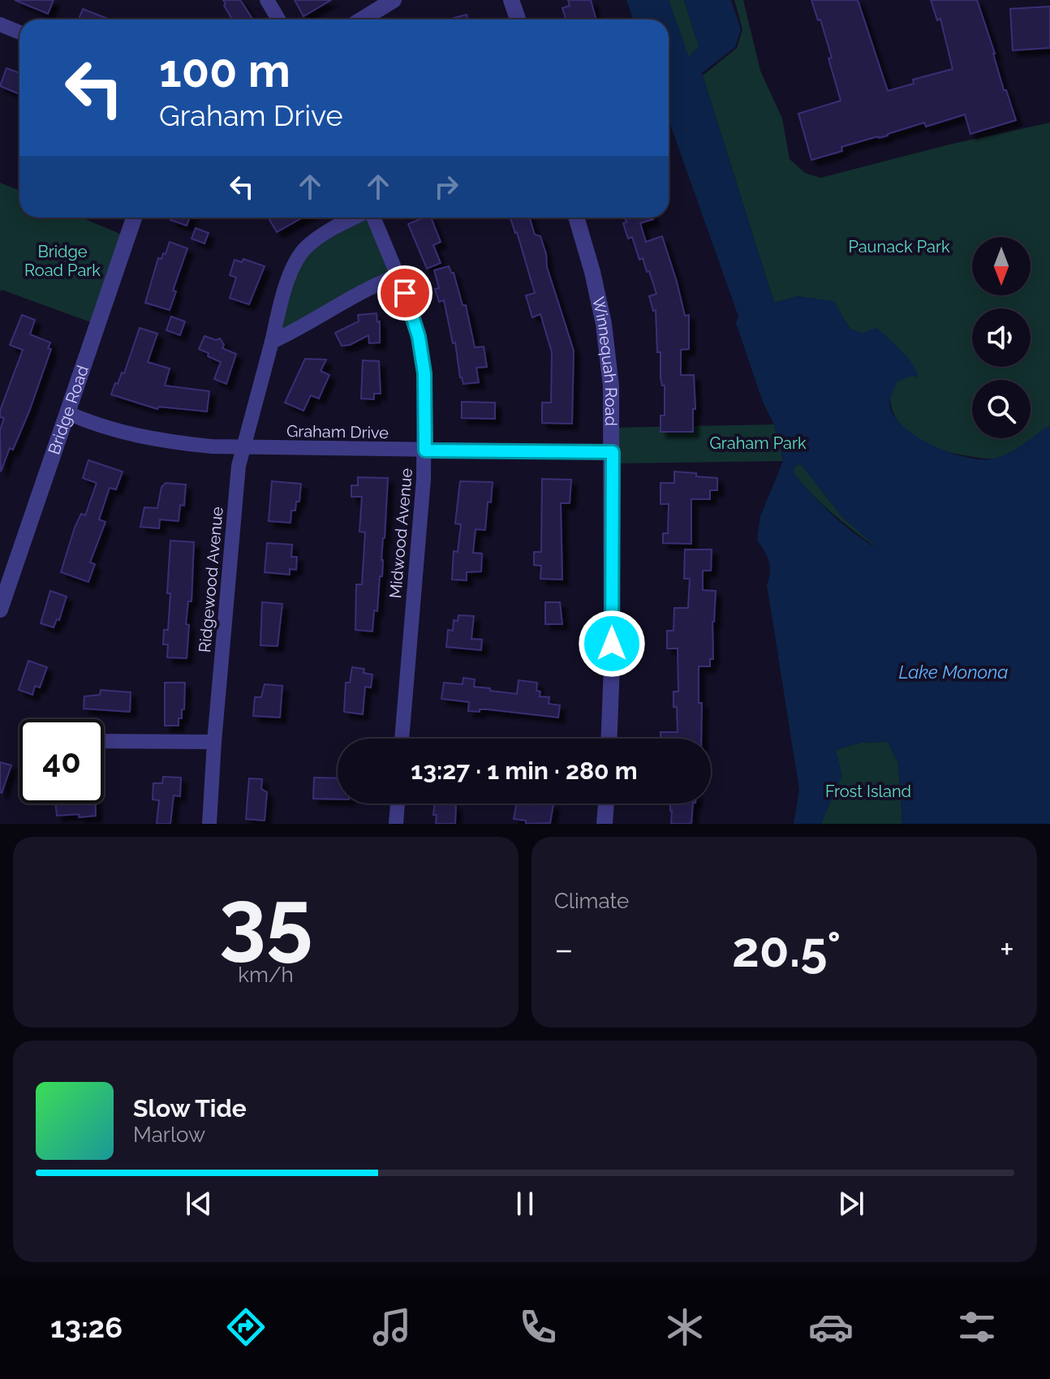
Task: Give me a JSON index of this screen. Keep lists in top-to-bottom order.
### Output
{
  "streets": {
    "street": [
      "Winnequah Road",
      "Bridge Road",
      "Graham Drive",
      "Midwood Avenue",
      "Ridgewood Avenue"
    ]
  },
  "crossings": [
    ["Winnequah Road", "Graham Drive"],
    ["Bridge Road", "Graham Drive"],
    ["Graham Drive", "Midwood Avenue"],
    ["Graham Drive", "Ridgewood Avenue"]
  ],
  "water": ["Lake Monona"],
  "parks": [
    "Paunack Park",
    "Bridge Road Park",
    "Graham Park",
    "Frost Island"
  ],
  "north": "bottom",
  "page": {
    "turn": ["100 m", "Graham Drive"],
    "limit": "40",
    "trip": "13:27 · 1 min · 280 m",
    "tile": [
      ["35", "km/h"],
      "Climate"
    ],
    "heat": ["−", "20.5°", "+"],
    "song": ["Slow Tide", "Marlow"],
    "tabs": "13:26"
  }
}
